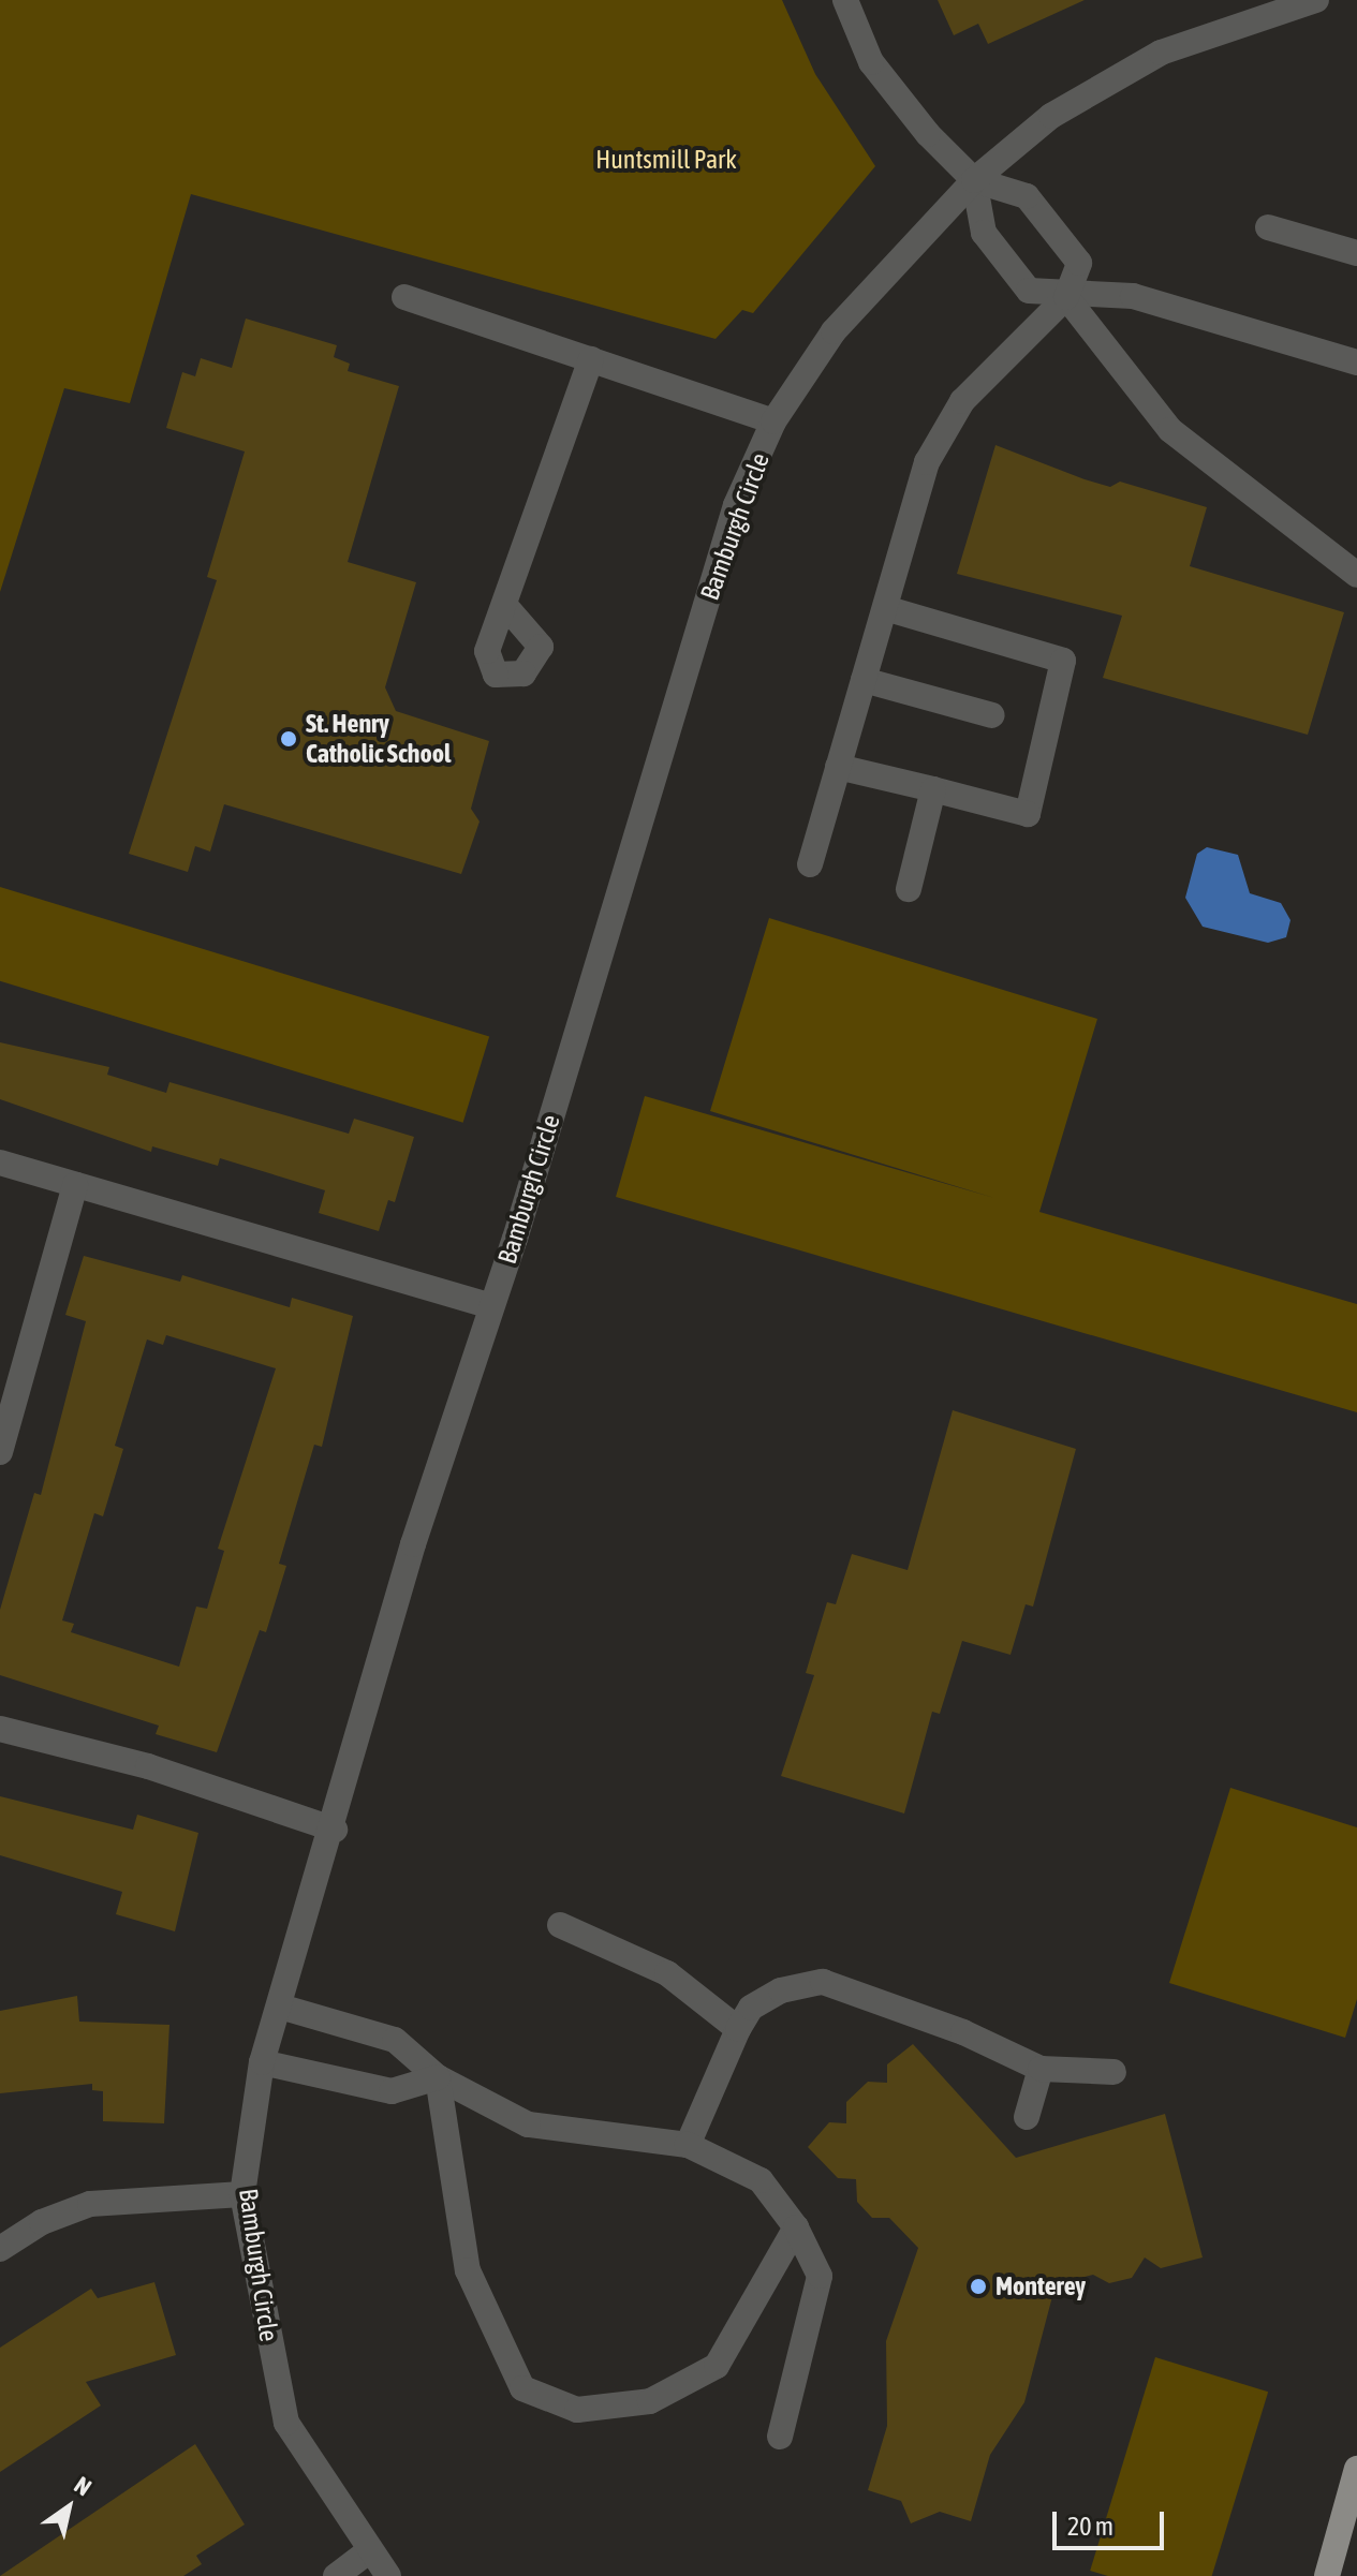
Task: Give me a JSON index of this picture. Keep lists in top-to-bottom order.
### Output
{
  "streets": {
    "street": ["Bamburgh Circle"]
  },
  "parks": ["Huntsmill Park"],
  "places": ["St. Henry Catholic School", "Monterey"],
  "scale_bar": "20 m",
  "north": "top right"
}
